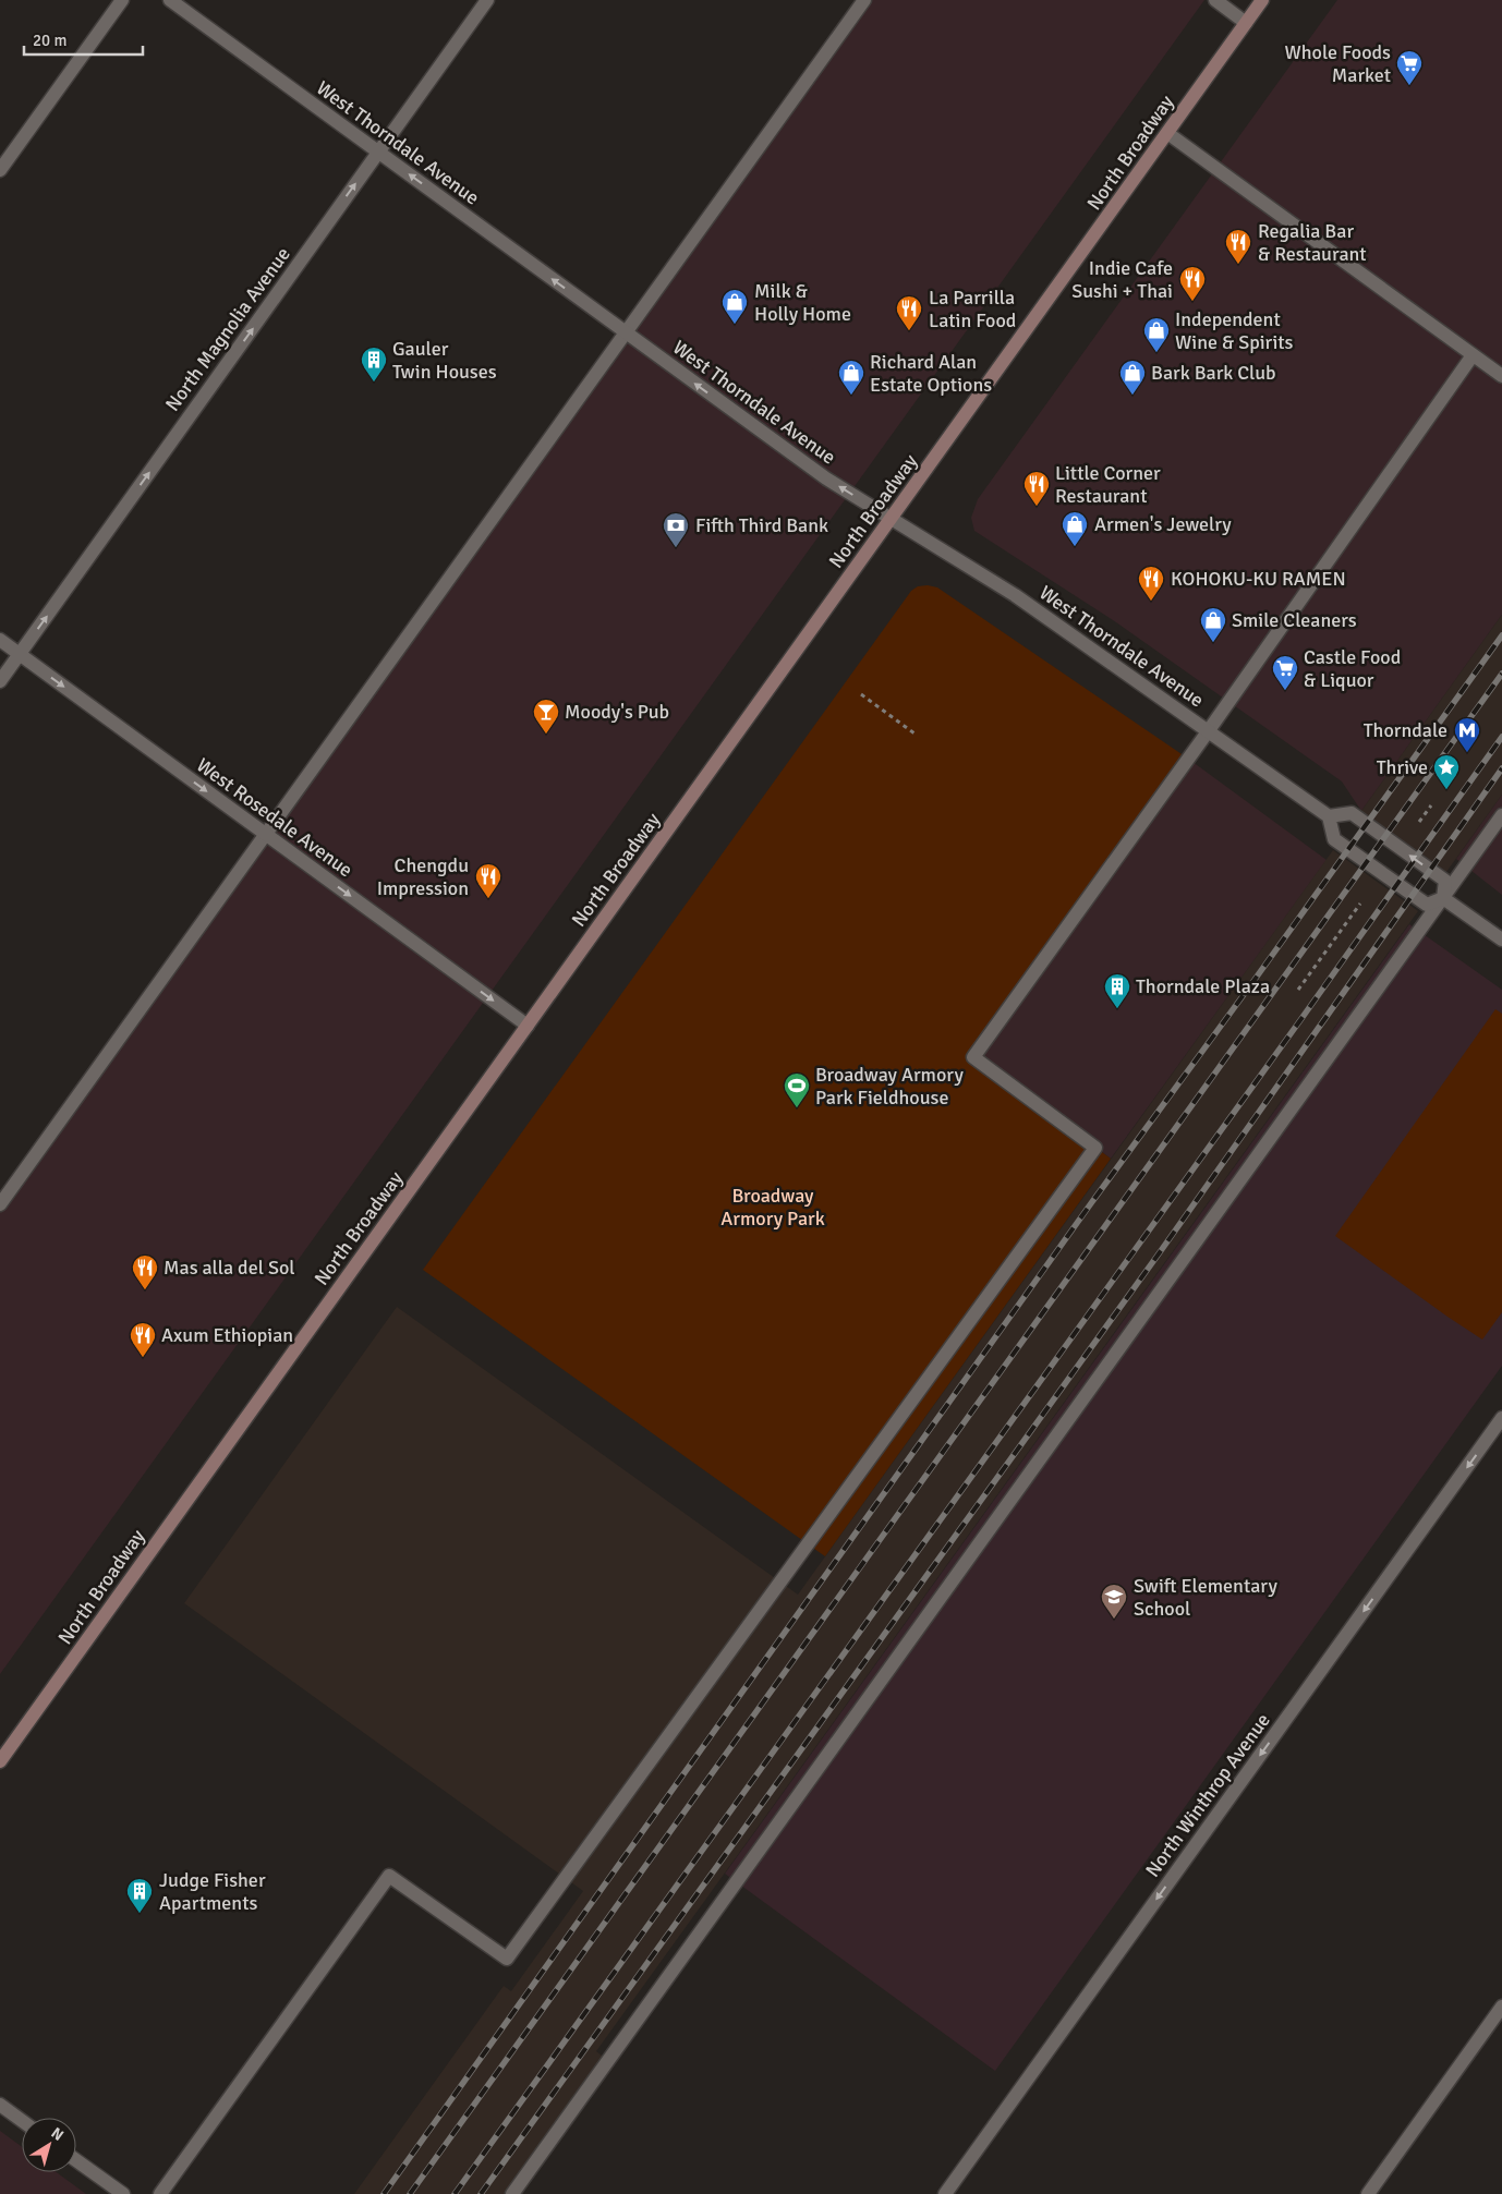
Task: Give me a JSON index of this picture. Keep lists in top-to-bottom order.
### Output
{
  "streets": {
    "main road": ["North Broadway"],
    "street": [
      "West Thorndale Avenue",
      "North Magnolia Avenue",
      "West Rosedale Avenue",
      "North Winthrop Avenue"
    ]
  },
  "crossings": [
    ["West Thorndale Avenue", "North Broadway"],
    ["West Thorndale Avenue", "North Magnolia Avenue"],
    ["North Broadway", "West Rosedale Avenue"],
    ["North Magnolia Avenue", "West Rosedale Avenue"]
  ],
  "one_way": [
    "West Thorndale Avenue",
    "North Magnolia Avenue",
    "West Rosedale Avenue",
    "North Winthrop Avenue"
  ],
  "parks": ["Broadway Armory Park"],
  "places": {
    "supermarket": ["Whole Foods Market", "Castle Food & Liquor"],
    "restaurant": [
      "Regalia Bar & Restaurant",
      "Indie Cafe Sushi + Thai",
      "La Parrilla Latin Food",
      "Little Corner Restaurant",
      "KOHOKU-KU RAMEN",
      "Chengdu Impression",
      "Mas alla del Sol",
      "Axum Ethiopian"
    ],
    "shop": [
      "Milk & Holly Home",
      "Independent Wine & Spirits",
      "Richard Alan Estate Options",
      "Bark Bark Club",
      "Armen's Jewelry",
      "Smile Cleaners"
    ],
    "building": ["Gauler Twin Houses", "Thorndale Plaza", "Judge Fisher Apartments"],
    "bank": ["Fifth Third Bank"],
    "bar": ["Moody's Pub"],
    "metro station": ["Thorndale"],
    "place": ["Thrive"],
    "sports": ["Broadway Armory Park Fieldhouse"],
    "school or university": ["Swift Elementary School"]
  },
  "scale_bar": "20 m",
  "north": "top right"
}
